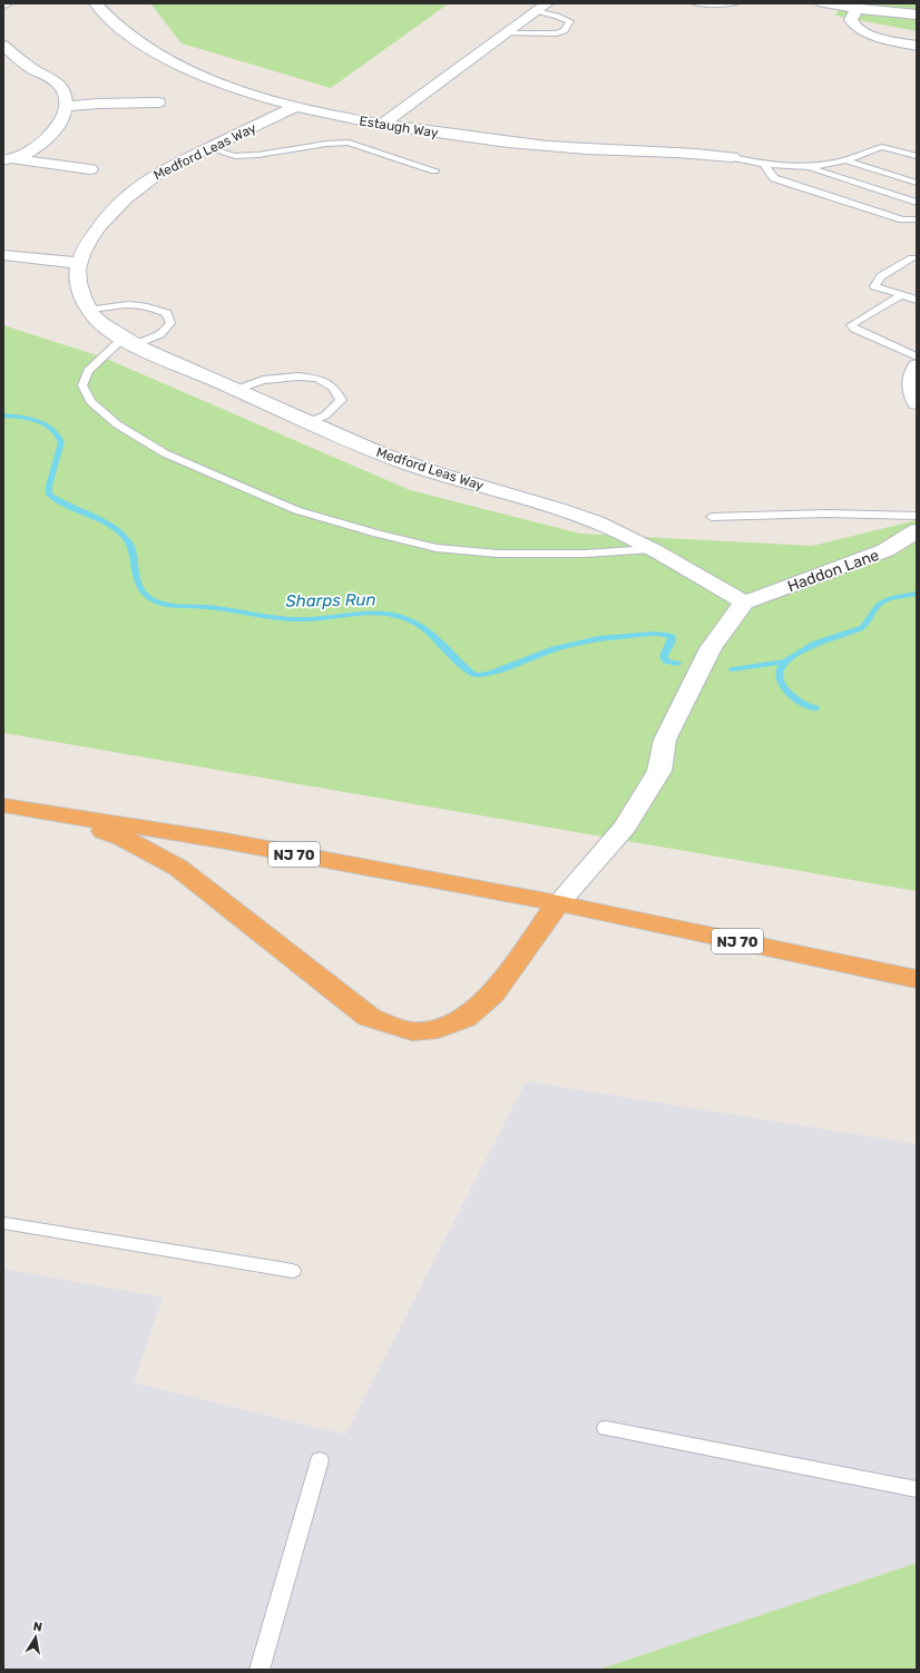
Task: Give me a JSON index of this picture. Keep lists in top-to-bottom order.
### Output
{
  "streets": {
    "highway": ["NJ 70"],
    "street": ["Estaugh Way", "Medford Leas Way", "Haddon Lane"]
  },
  "crossings": [
    ["Estaugh Way", "Medford Leas Way"],
    ["Medford Leas Way", "Haddon Lane"]
  ],
  "water": ["Sharps Run"],
  "north": "top"
}
